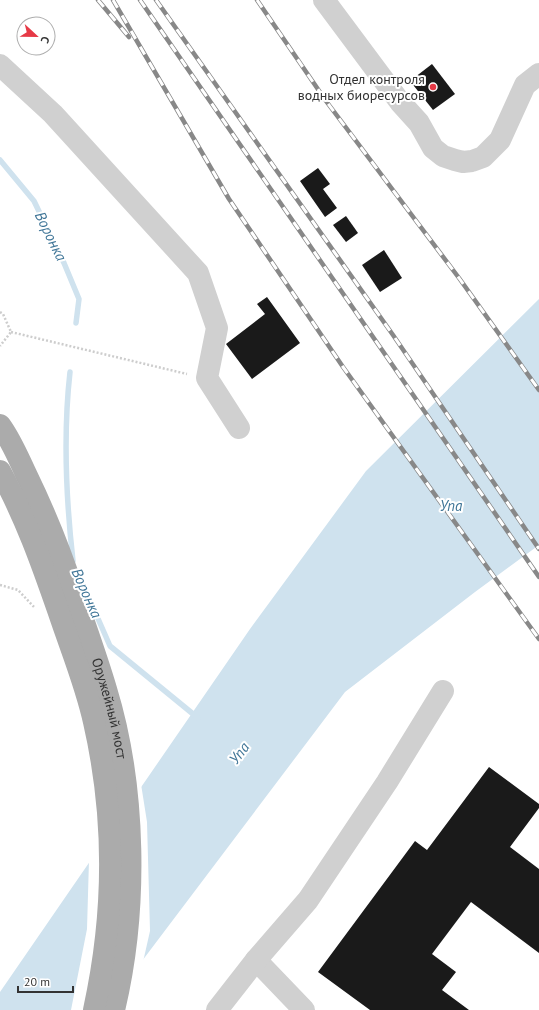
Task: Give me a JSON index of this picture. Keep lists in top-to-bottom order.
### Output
{
  "streets": {
    "main road": ["Оружейный мост"]
  },
  "water": ["Воронка", "Упа"],
  "places": ["Отдел контроля водных биоресурсов"],
  "scale_bar": "20 m",
  "north": "right"
}
